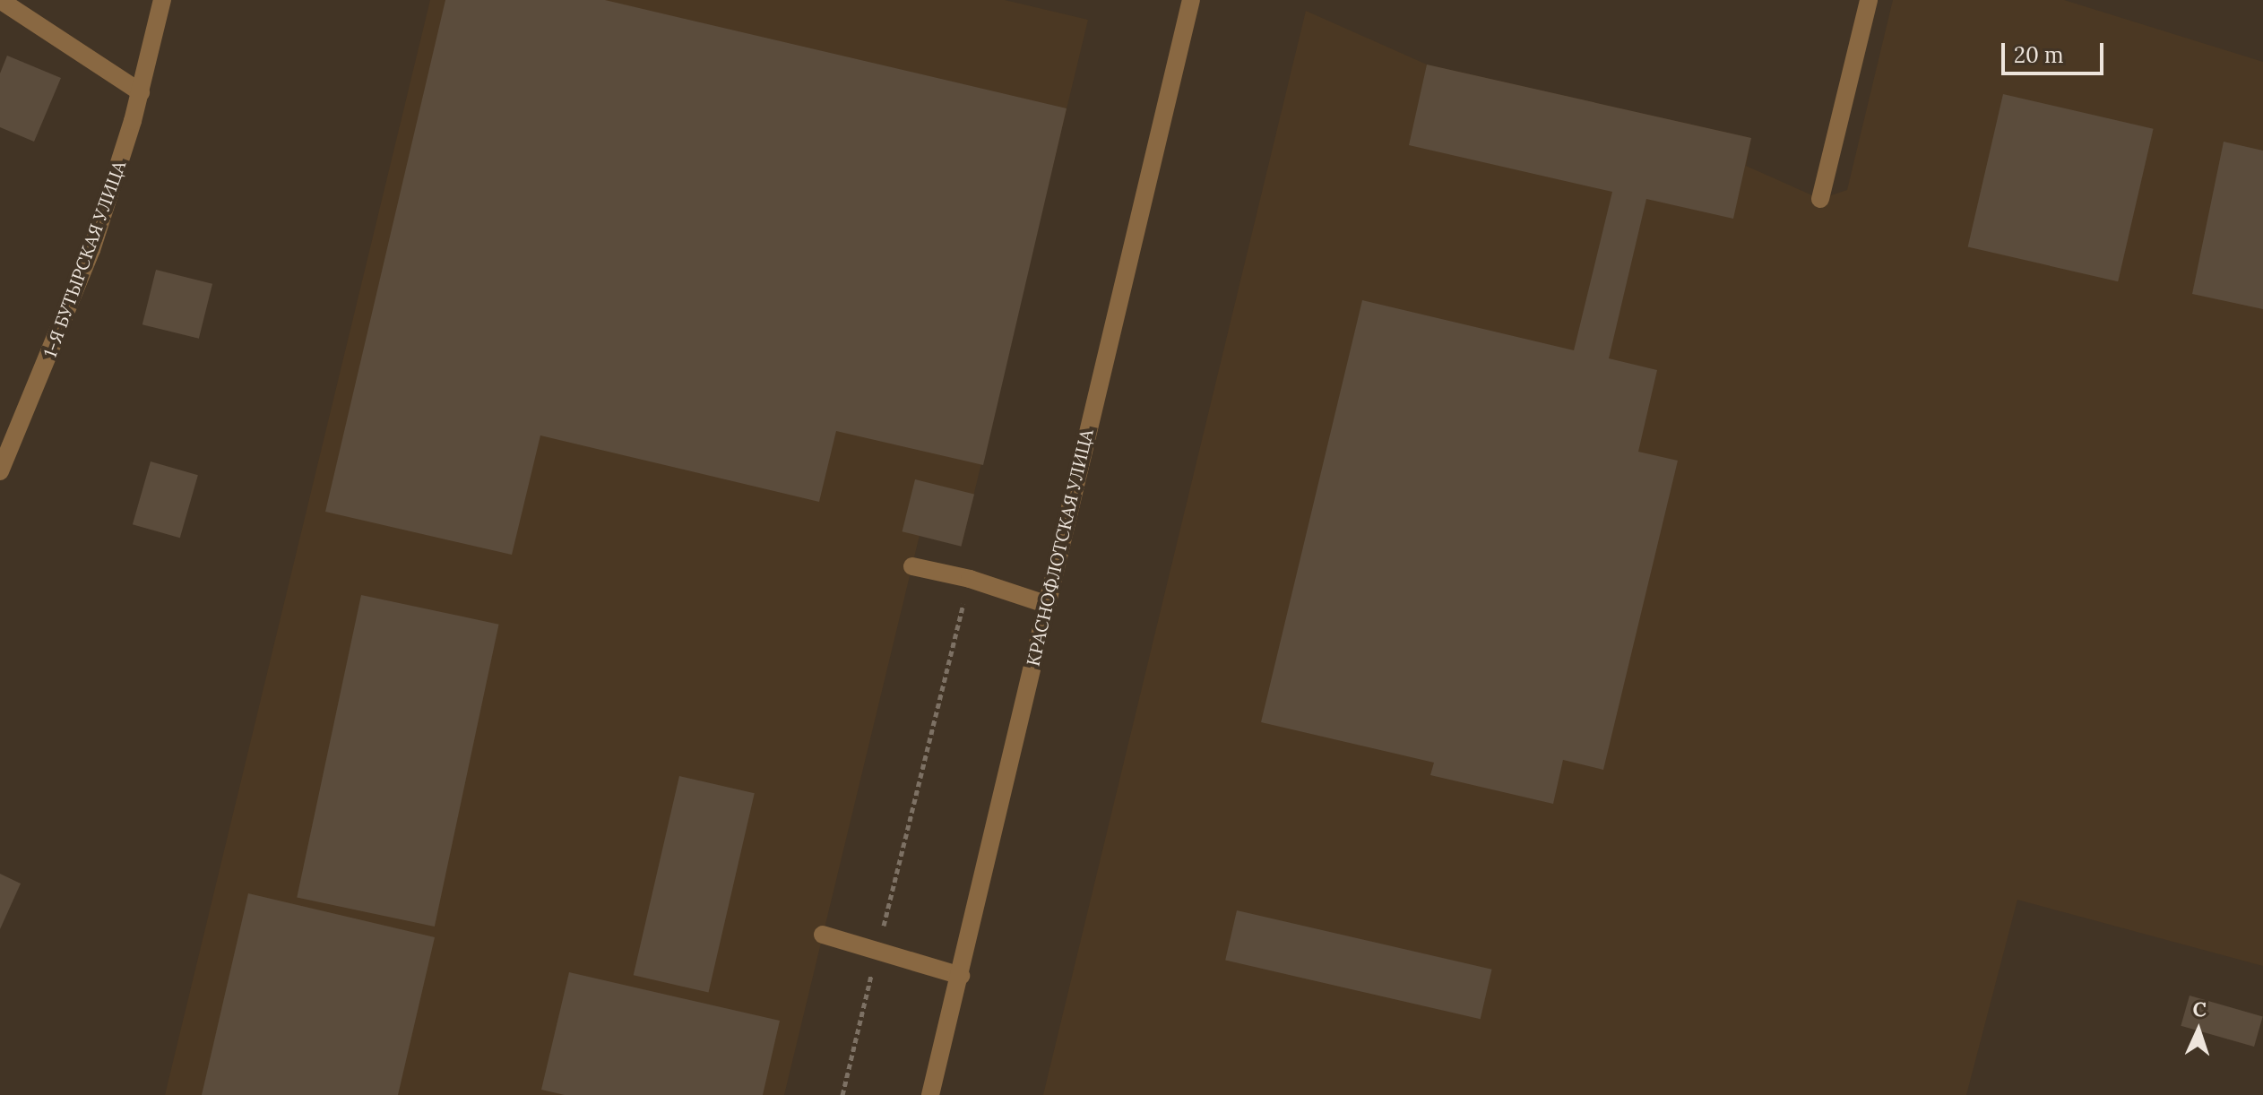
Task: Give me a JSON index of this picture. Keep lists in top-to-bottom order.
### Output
{
  "streets": {
    "street": ["1-Я БУТЫРСКАЯ УЛИЦА", "КРАСНОФЛОТСКАЯ УЛИЦА"]
  },
  "scale_bar": "20 m",
  "north": "top"
}
